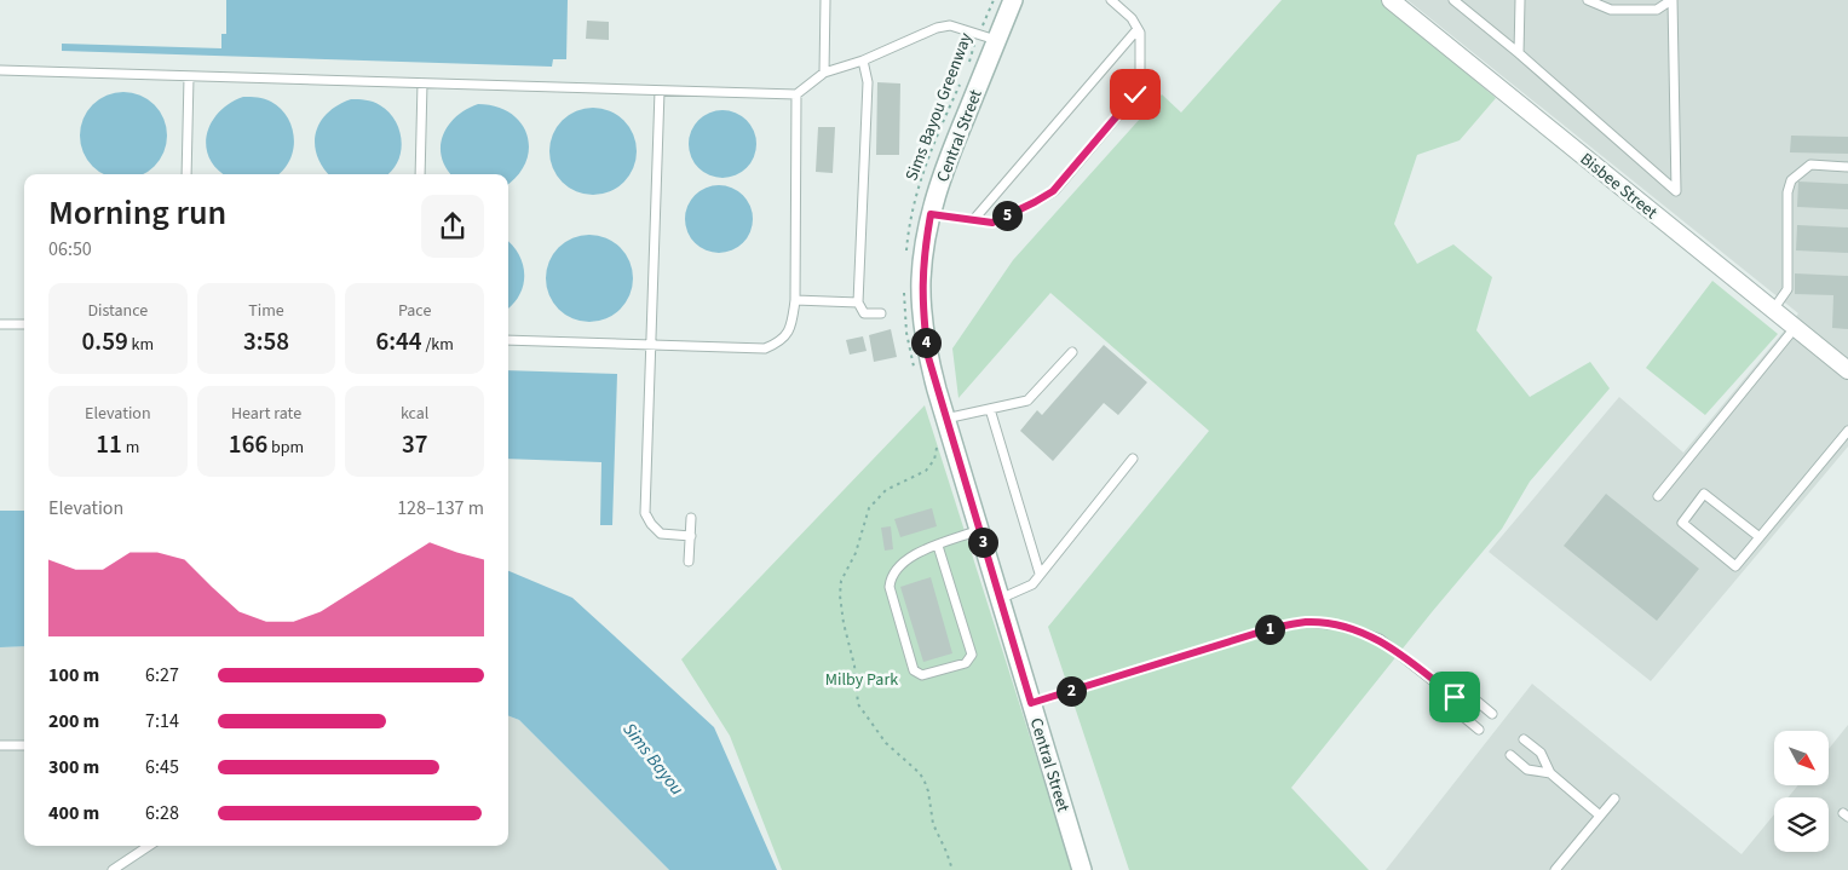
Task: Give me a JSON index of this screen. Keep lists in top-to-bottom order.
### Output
{
  "streets": {
    "street": ["Central Street", "Bisbee Street"],
    "path": ["Sims Bayou Greenway"]
  },
  "water": ["Sims Bayou"],
  "parks": ["Milby Park"],
  "north": "bottom right",
  "page": {
    "heading": ["Morning run", "06:50"],
    "pins": [
      "5",
      "4",
      "3",
      "1",
      "2"
    ],
    "stats": [
      ["Distance", "0.59 km"],
      ["Time", "3:58"],
      ["Pace", "6:44 /km"],
      ["Elevation", "11 m"],
      ["Heart rate", "166 bpm"],
      ["kcal", "37"]
    ],
    "chart": ["Elevation", "128–137 m"],
    "list": [
      {
        "name": "100 m",
        "note": "6:27"
      },
      {
        "name": "200 m",
        "note": "7:14"
      },
      {
        "name": "300 m",
        "note": "6:45"
      },
      {
        "name": "400 m",
        "note": "6:28"
      }
    ]
  }
}
